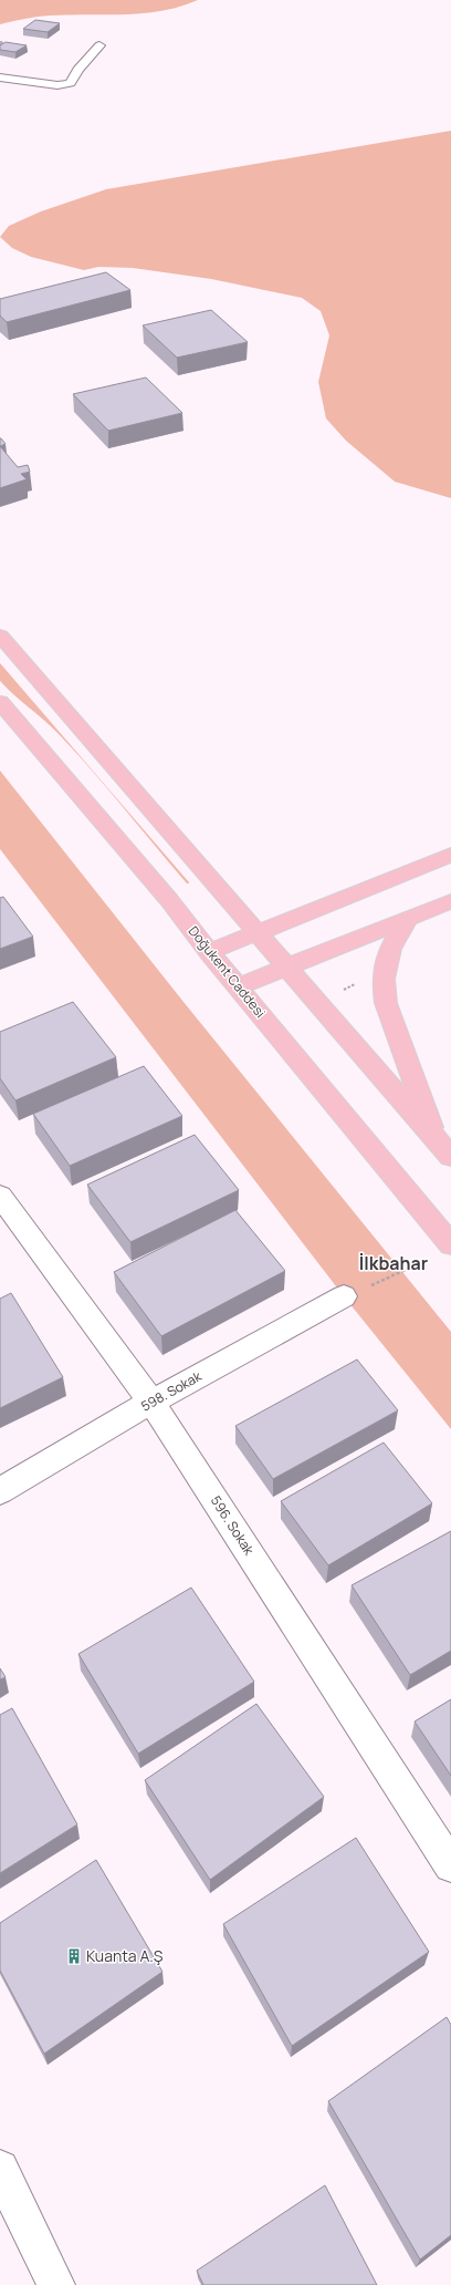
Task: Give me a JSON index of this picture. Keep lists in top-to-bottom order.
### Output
{
  "streets": {
    "main road": ["Doğukent Caddesi"],
    "street": ["598. Sokak", "596. Sokak"]
  },
  "crossings": [
    ["598. Sokak", "596. Sokak"]
  ],
  "districts": ["İlkbahar"],
  "places": {
    "building": ["Kuanta A.Ş"]
  }
}
